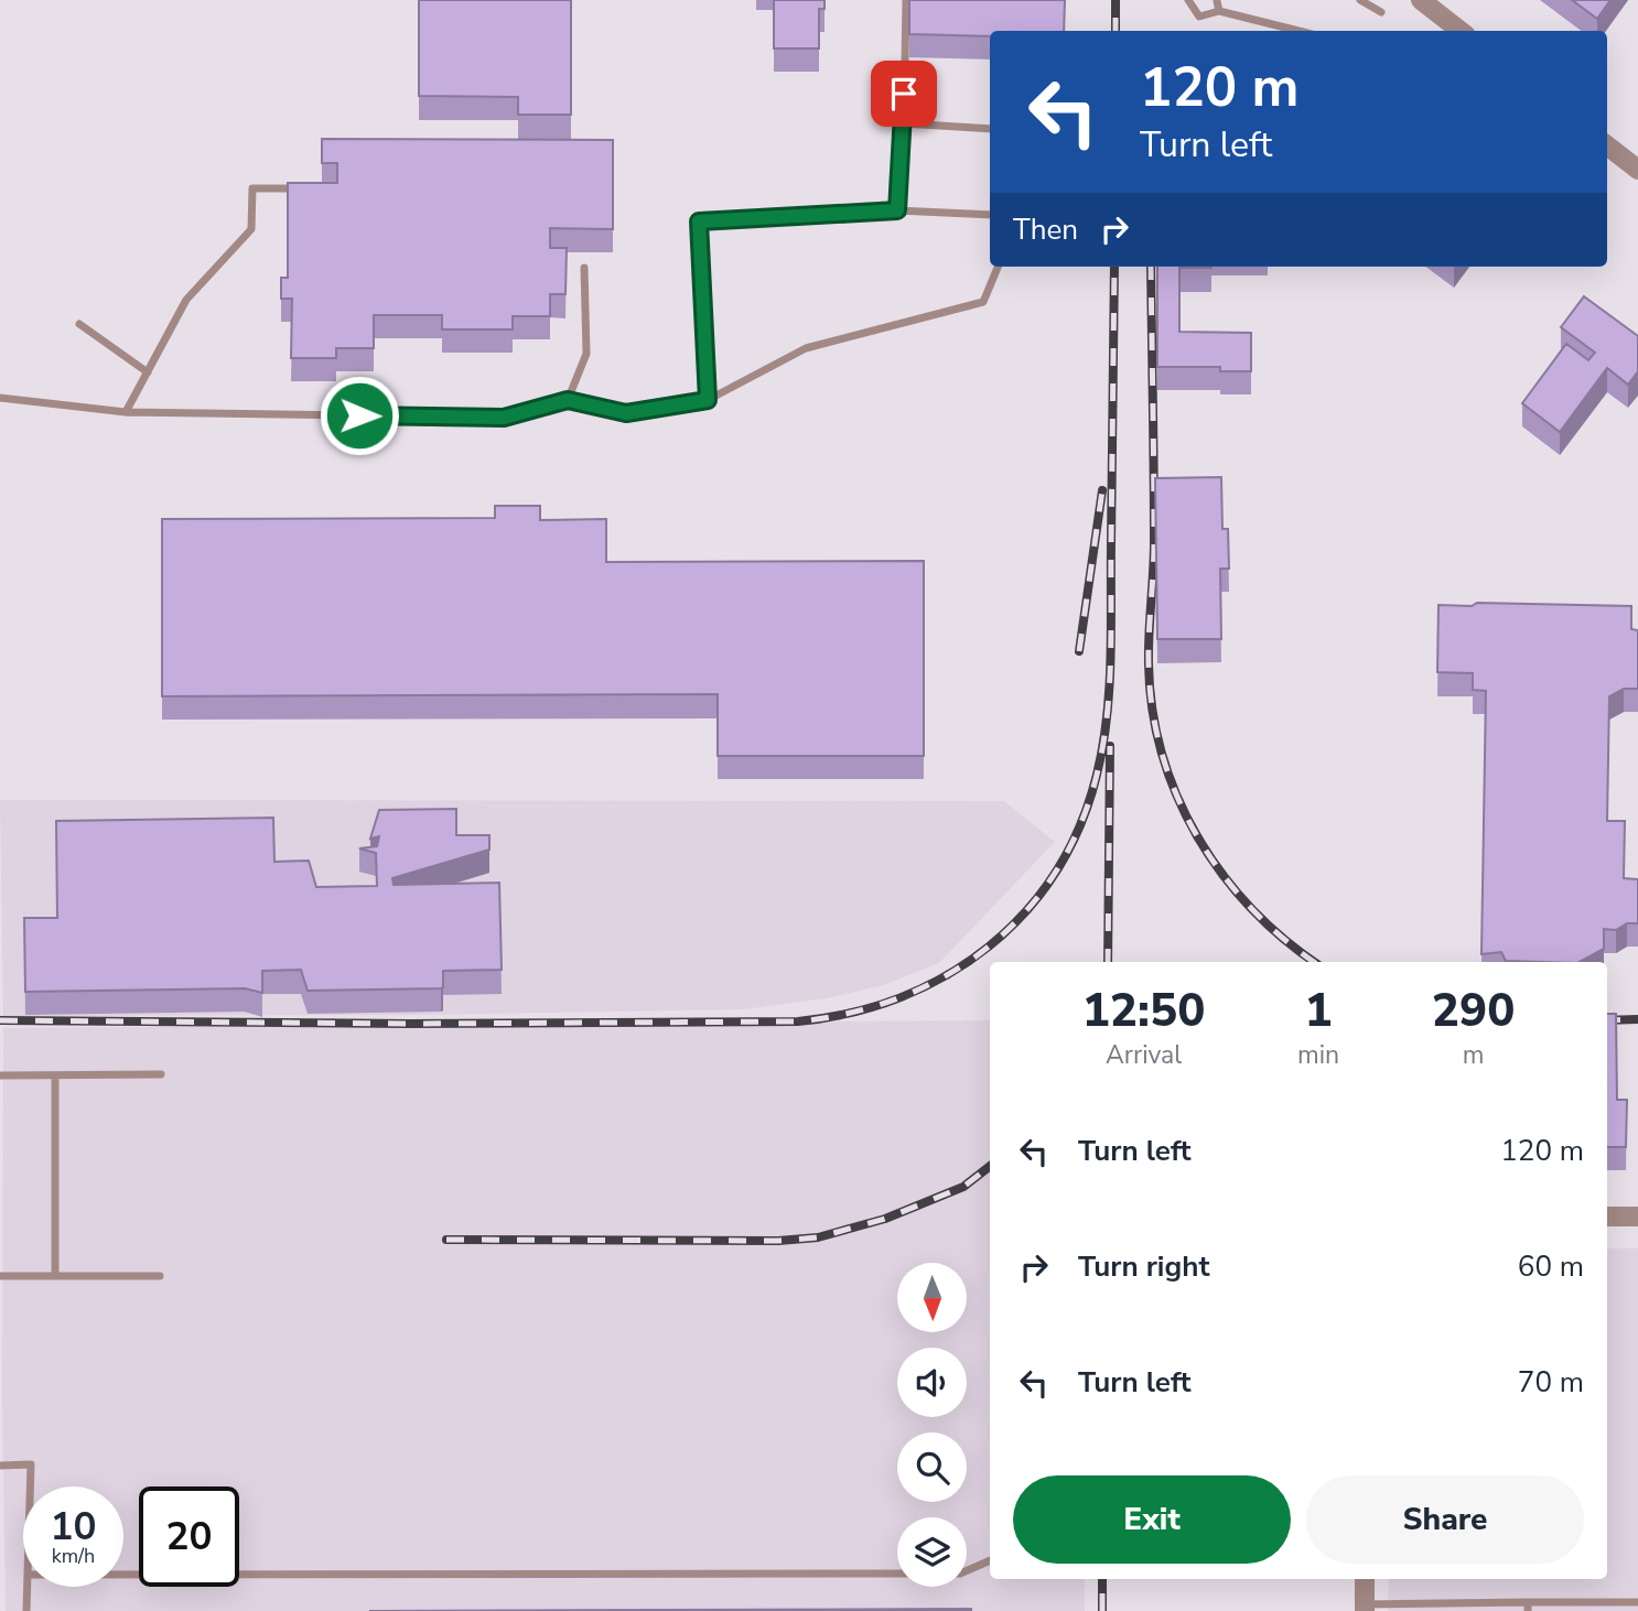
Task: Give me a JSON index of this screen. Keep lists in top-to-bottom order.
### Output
{
  "north": "bottom",
  "page": {
    "turn": ["120 m", "Turn left"],
    "then": "Then",
    "eta": [
      "12:50",
      "Arrival",
      "1",
      "min",
      "290",
      "m"
    ],
    "list": [
      {
        "name": "Turn left",
        "value": "120 m"
      },
      {
        "name": "Turn right",
        "value": "60 m"
      },
      {
        "name": "Turn left",
        "value": "70 m"
      }
    ],
    "buttons": ["Exit", "Share"],
    "speed": "10 km/h",
    "limit": "20"
  }
}
